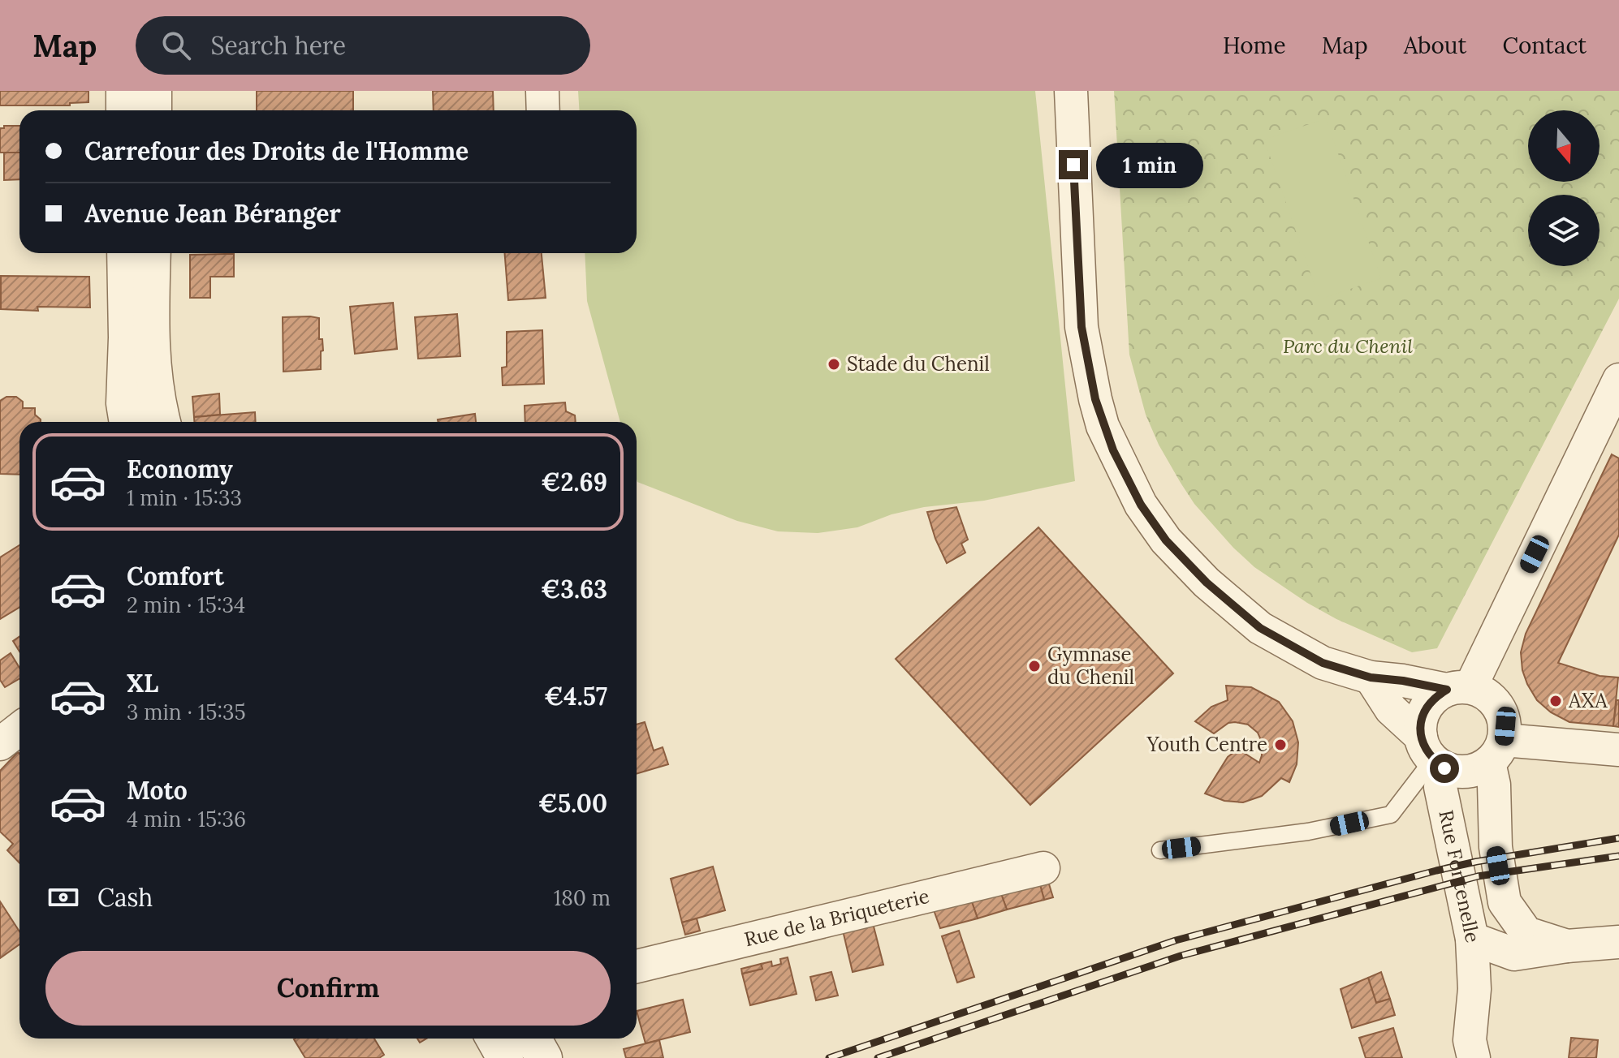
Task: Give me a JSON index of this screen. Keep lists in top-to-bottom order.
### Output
{
  "streets": {
    "street": ["Rue Fontenelle", "Rue de la Briqueterie"]
  },
  "parks": ["Parc du Chenil"],
  "places": [
    "Stade du Chenil",
    "Gymnase du Chenil",
    "AXA",
    "Youth Centre"
  ],
  "north": "bottom",
  "page": {
    "header": "Map",
    "search": "Search here",
    "nav": [
      "Home",
      "Map",
      "About",
      "Contact"
    ],
    "banner": ["Carrefour des Droits de l'Homme", "Avenue Jean Béranger"],
    "bubble": "1 min",
    "list": [
      {
        "name": "Economy",
        "note": "1 min · 15:33",
        "value": "€2.69"
      },
      {
        "name": "Comfort",
        "note": "2 min · 15:34",
        "value": "€3.63"
      },
      {
        "name": "XL",
        "note": "3 min · 15:35",
        "value": "€4.57"
      },
      {
        "name": "Moto",
        "note": "4 min · 15:36",
        "value": "€5.00"
      }
    ],
    "pay": ["Cash", "180 m"],
    "buttons": "Confirm"
  }
}
